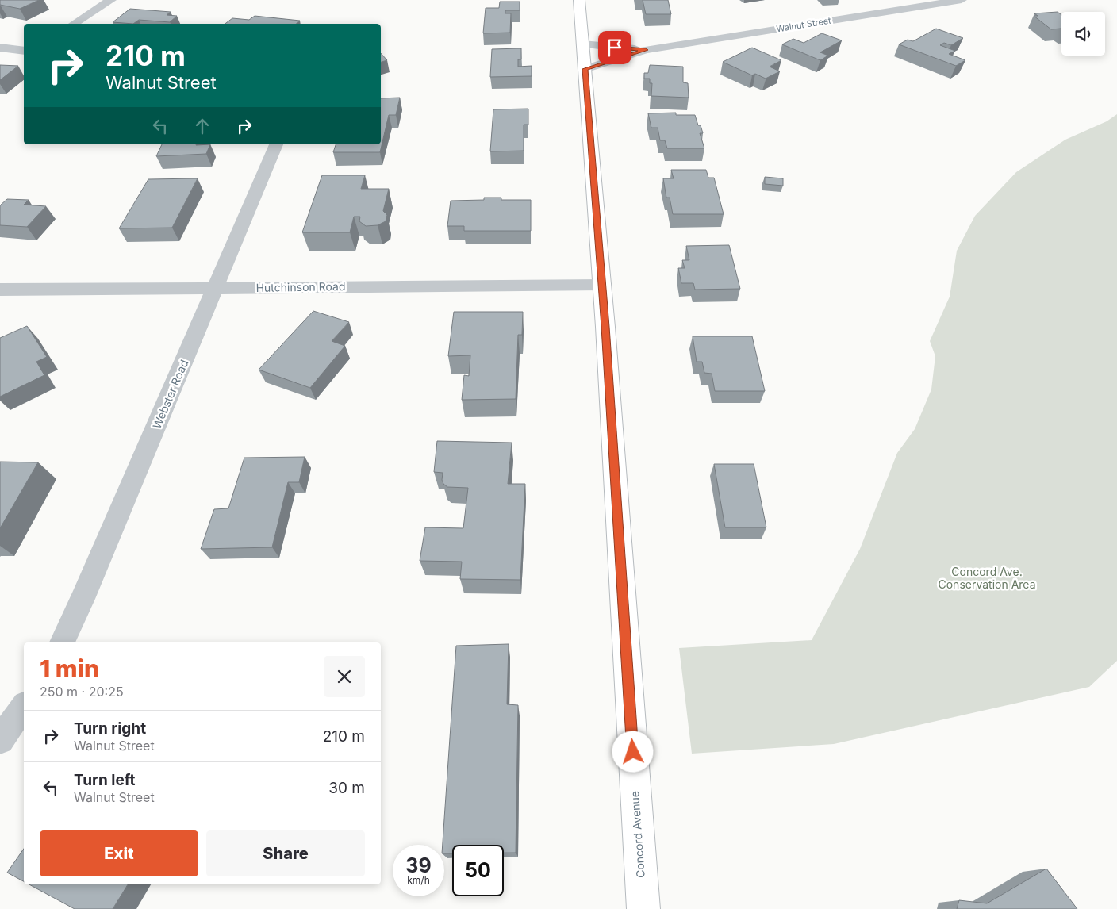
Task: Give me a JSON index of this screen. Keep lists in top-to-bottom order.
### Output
{
  "streets": {
    "main road": ["Concord Avenue"],
    "street": ["Walnut Street", "Hutchinson Road", "Webster Road"]
  },
  "crossings": [
    ["Walnut Street", "Concord Avenue"],
    ["Hutchinson Road", "Webster Road"],
    ["Hutchinson Road", "Concord Avenue"]
  ],
  "parks": ["Concord Ave. Conservation Area"],
  "page": {
    "turn": ["210 m", "Walnut Street"],
    "heading": ["1 min", "250 m · 20:25"],
    "list": [
      {
        "name": "Turn right",
        "note": "Walnut Street",
        "value": "210 m"
      },
      {
        "name": "Turn left",
        "note": "Walnut Street",
        "value": "30 m"
      }
    ],
    "buttons": ["Exit", "Share"],
    "speed": "39 km/h",
    "limit": "50"
  }
}
